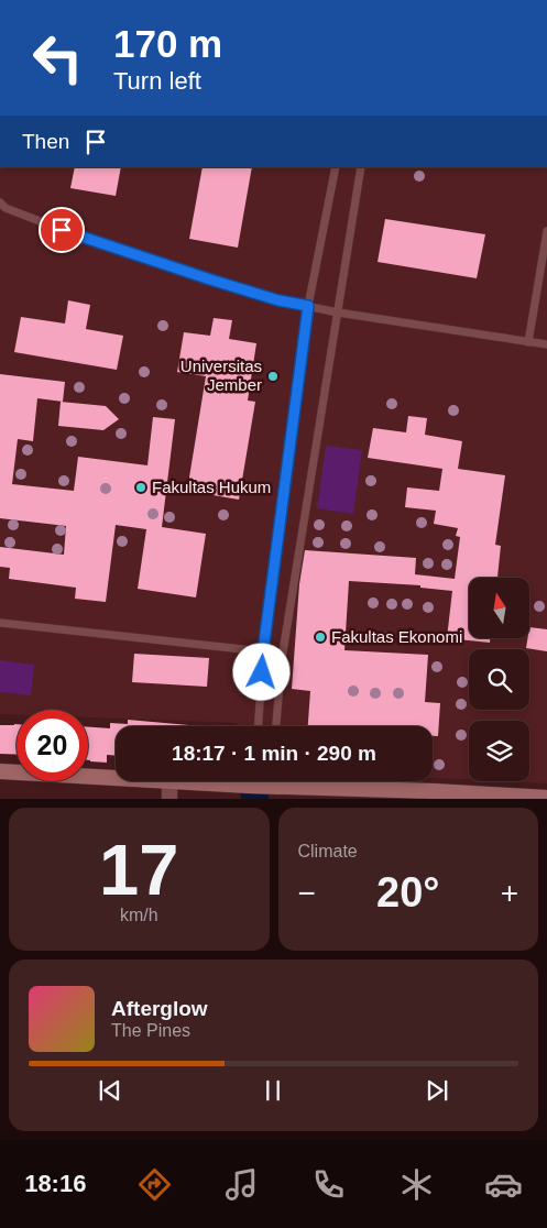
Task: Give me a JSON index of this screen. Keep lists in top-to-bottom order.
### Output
{
  "places": ["Universitas Jember", "Fakultas Hukum", "Fakultas Ekonomi"],
  "north": "top",
  "page": {
    "turn": ["170 m", "Turn left"],
    "then": "Then",
    "limit": "20",
    "trip": "18:17 · 1 min · 290 m",
    "tile": [
      ["17", "km/h"],
      "Climate"
    ],
    "heat": ["−", "20°", "+"],
    "song": ["Afterglow", "The Pines"],
    "tabs": "18:16"
  }
}
